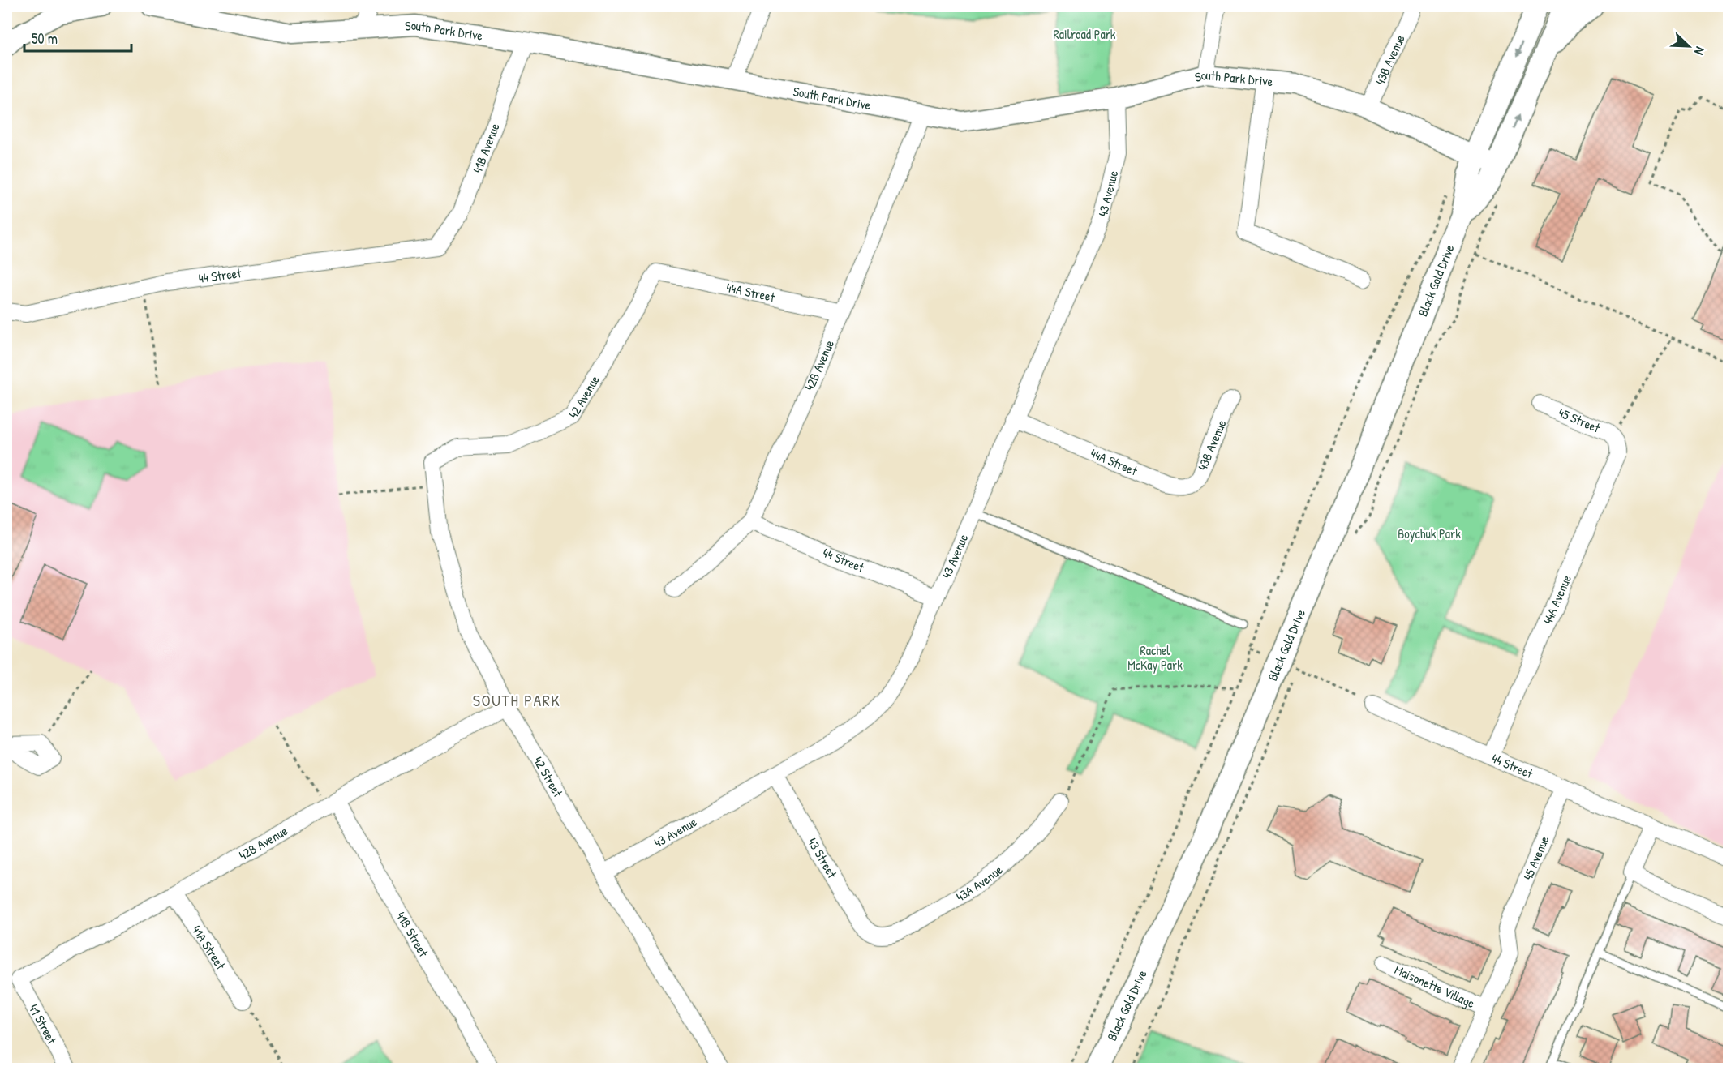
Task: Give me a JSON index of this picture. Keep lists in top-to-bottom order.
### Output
{
  "streets": {
    "main road": ["Black Gold Drive"],
    "street": [
      "South Park Drive",
      "43B Avenue",
      "41B Avenue",
      "43 Avenue",
      "44 Street",
      "44A Street",
      "42B Avenue",
      "42 Avenue",
      "45 Street",
      "44A Avenue",
      "42 Street",
      "43 Street",
      "45 Avenue",
      "43A Avenue",
      "41B Street",
      "41A Street",
      "Maisonette Village",
      "41 Street"
    ]
  },
  "crossings": [
    ["South Park Drive", "43B Avenue"],
    ["South Park Drive", "41B Avenue"],
    ["South Park Drive", "43 Avenue"],
    ["South Park Drive", "Black Gold Drive"],
    ["South Park Drive", "42B Avenue"],
    ["43B Avenue", "44A Street"],
    ["41B Avenue", "44 Street"],
    ["43 Avenue", "44 Street"],
    ["43 Avenue", "44A Street"],
    ["43 Avenue", "42 Street"],
    ["43 Avenue", "43 Street"],
    ["44 Street", "42B Avenue"],
    ["44 Street", "44A Avenue"],
    ["44 Street", "45 Avenue"],
    ["44A Street", "42B Avenue"],
    ["44A Street", "42 Avenue"],
    ["42B Avenue", "42 Street"],
    ["42B Avenue", "41B Street"],
    ["42B Avenue", "41A Street"],
    ["42B Avenue", "41 Street"],
    ["42 Avenue", "42 Street"],
    ["45 Street", "44A Avenue"],
    ["43 Street", "43A Avenue"],
    ["45 Avenue", "Maisonette Village"]
  ],
  "districts": ["SOUTH PARK"],
  "parks": ["Railroad Park", "Boychuk Park", "Rachel McKay Park"],
  "scale_bar": "50 m",
  "north": "bottom right"
}
